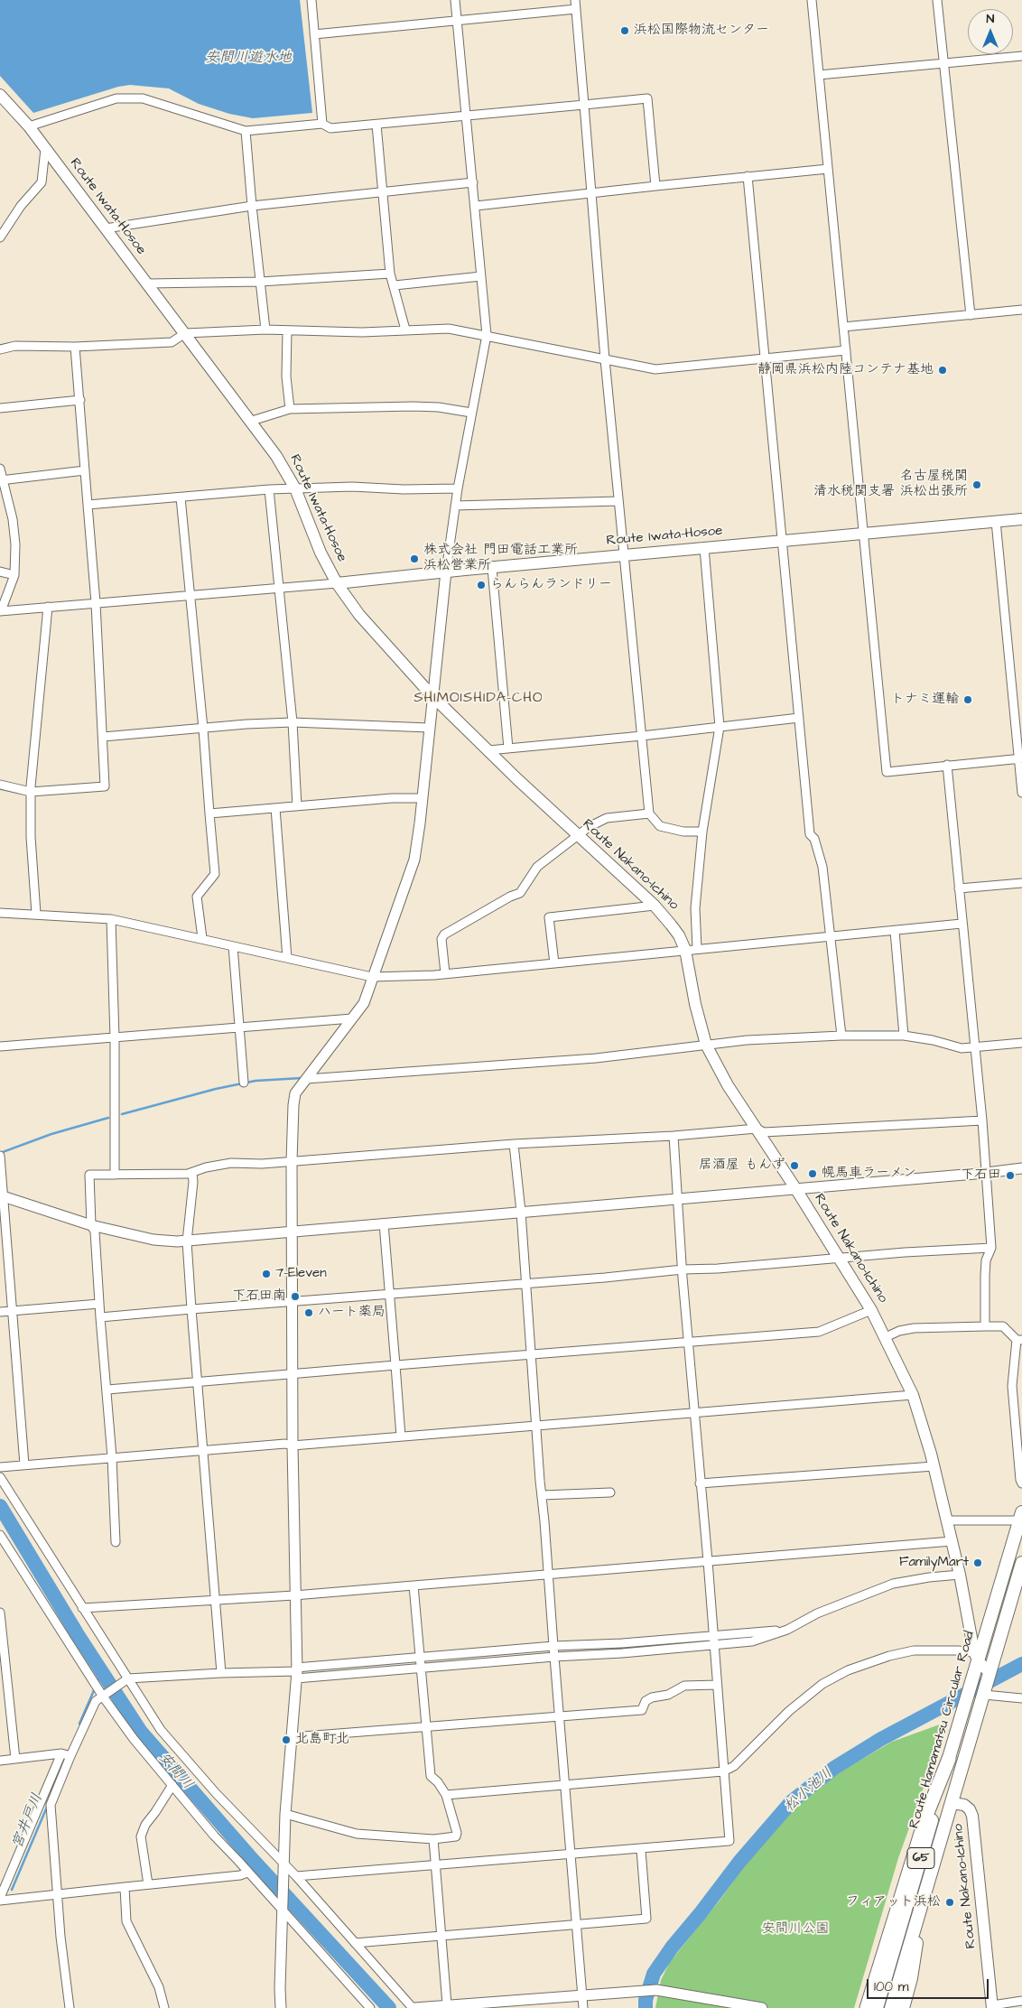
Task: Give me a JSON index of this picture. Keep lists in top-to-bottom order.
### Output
{
  "streets": {
    "main road": [
      "Route Iwata-Hosoe",
      "Route Nakano-Ichino",
      "Route Hamamatsu Circular Road",
      "65"
    ]
  },
  "crossings": [
    ["Route Iwata-Hosoe", "Route Nakano-Ichino"],
    ["Route Nakano-Ichino", "Route Hamamatsu Circular Road"],
    ["Route Hamamatsu Circular Road", "65"]
  ],
  "districts": ["SHIMOISHIDA-CHO"],
  "water": [
    "安間川遊水地",
    "安間川",
    "松小池川",
    "宮井戸川"
  ],
  "parks": ["安間川公園"],
  "places": [
    "浜松国際物流センター",
    "静岡県浜松内陸コンテナ基地",
    "名古屋税関 清水税関支署 浜松出張所",
    "株式会社 門田電話工業所 浜松営業所",
    "らんらんランドリー",
    "トナミ運輸",
    "居酒屋 もんず",
    "幌馬車ラーメン",
    "下石田",
    "7-Eleven",
    "下石田南",
    "ハート薬局",
    "FamilyMart",
    "北島町北",
    "フィアット浜松"
  ],
  "scale_bar": "100 m",
  "north": "top"
}
